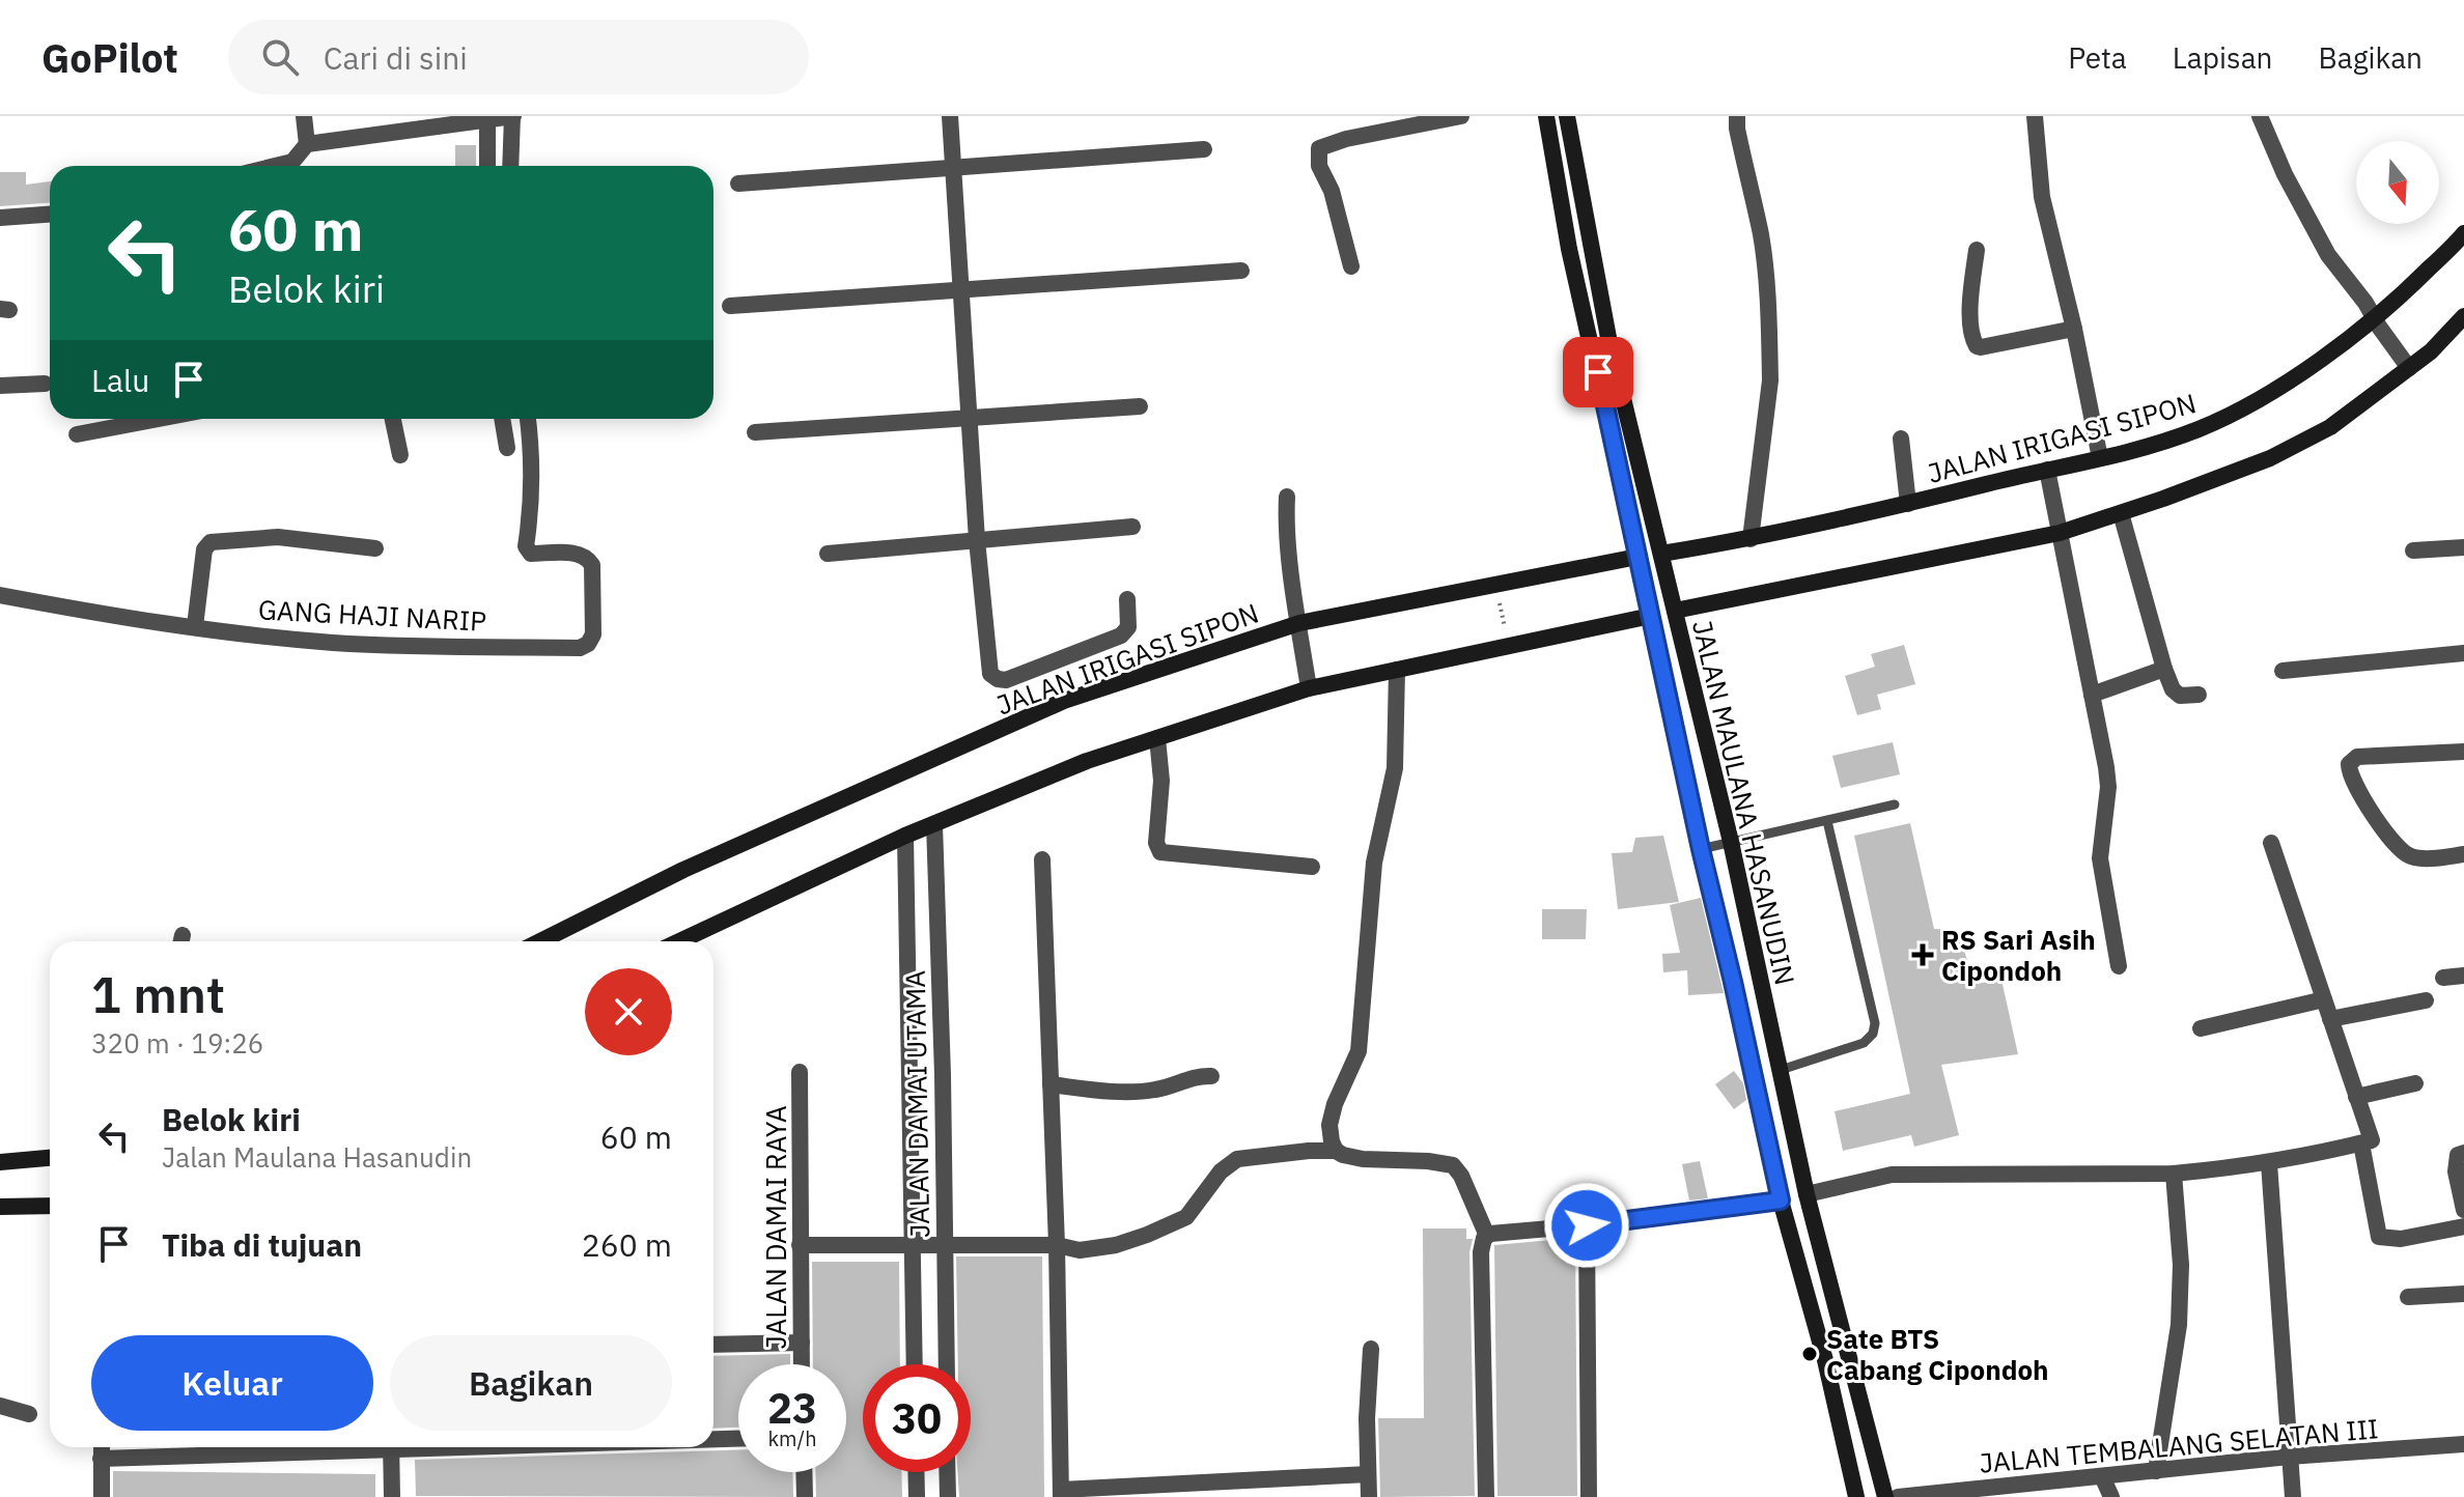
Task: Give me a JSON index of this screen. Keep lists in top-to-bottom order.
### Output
{
  "streets": {
    "street": [
      "JALAN IRIGASI SIPON",
      "GANG HAJI NARIP",
      "JALAN MAULANA HASANUDIN",
      "JALAN DAMAI UTAMA",
      "JALAN DAMAI RAYA",
      "JALAN TEMBALANG SELATAN III"
    ]
  },
  "crossings": [
    ["JALAN IRIGASI SIPON", "JALAN MAULANA HASANUDIN"]
  ],
  "places": {
    "health": ["RS Sari Asih Cipondoh"],
    "other": ["Sate BTS Cabang Cipondoh"]
  },
  "north": "bottom",
  "page": {
    "header": "GoPilot",
    "search": "Cari di sini",
    "nav": ["Peta", "Lapisan", "Bagikan"],
    "turn": ["60 m", "Belok kiri"],
    "then": "Lalu",
    "heading": ["1 mnt", "320 m · 19:26"],
    "list": [
      {
        "name": "Belok kiri",
        "note": "Jalan Maulana Hasanudin",
        "value": "60 m"
      },
      {
        "name": "Tiba di tujuan",
        "value": "260 m"
      }
    ],
    "buttons": ["Keluar", "Bagikan"],
    "speed": "23 km/h",
    "limit": "30"
  }
}
